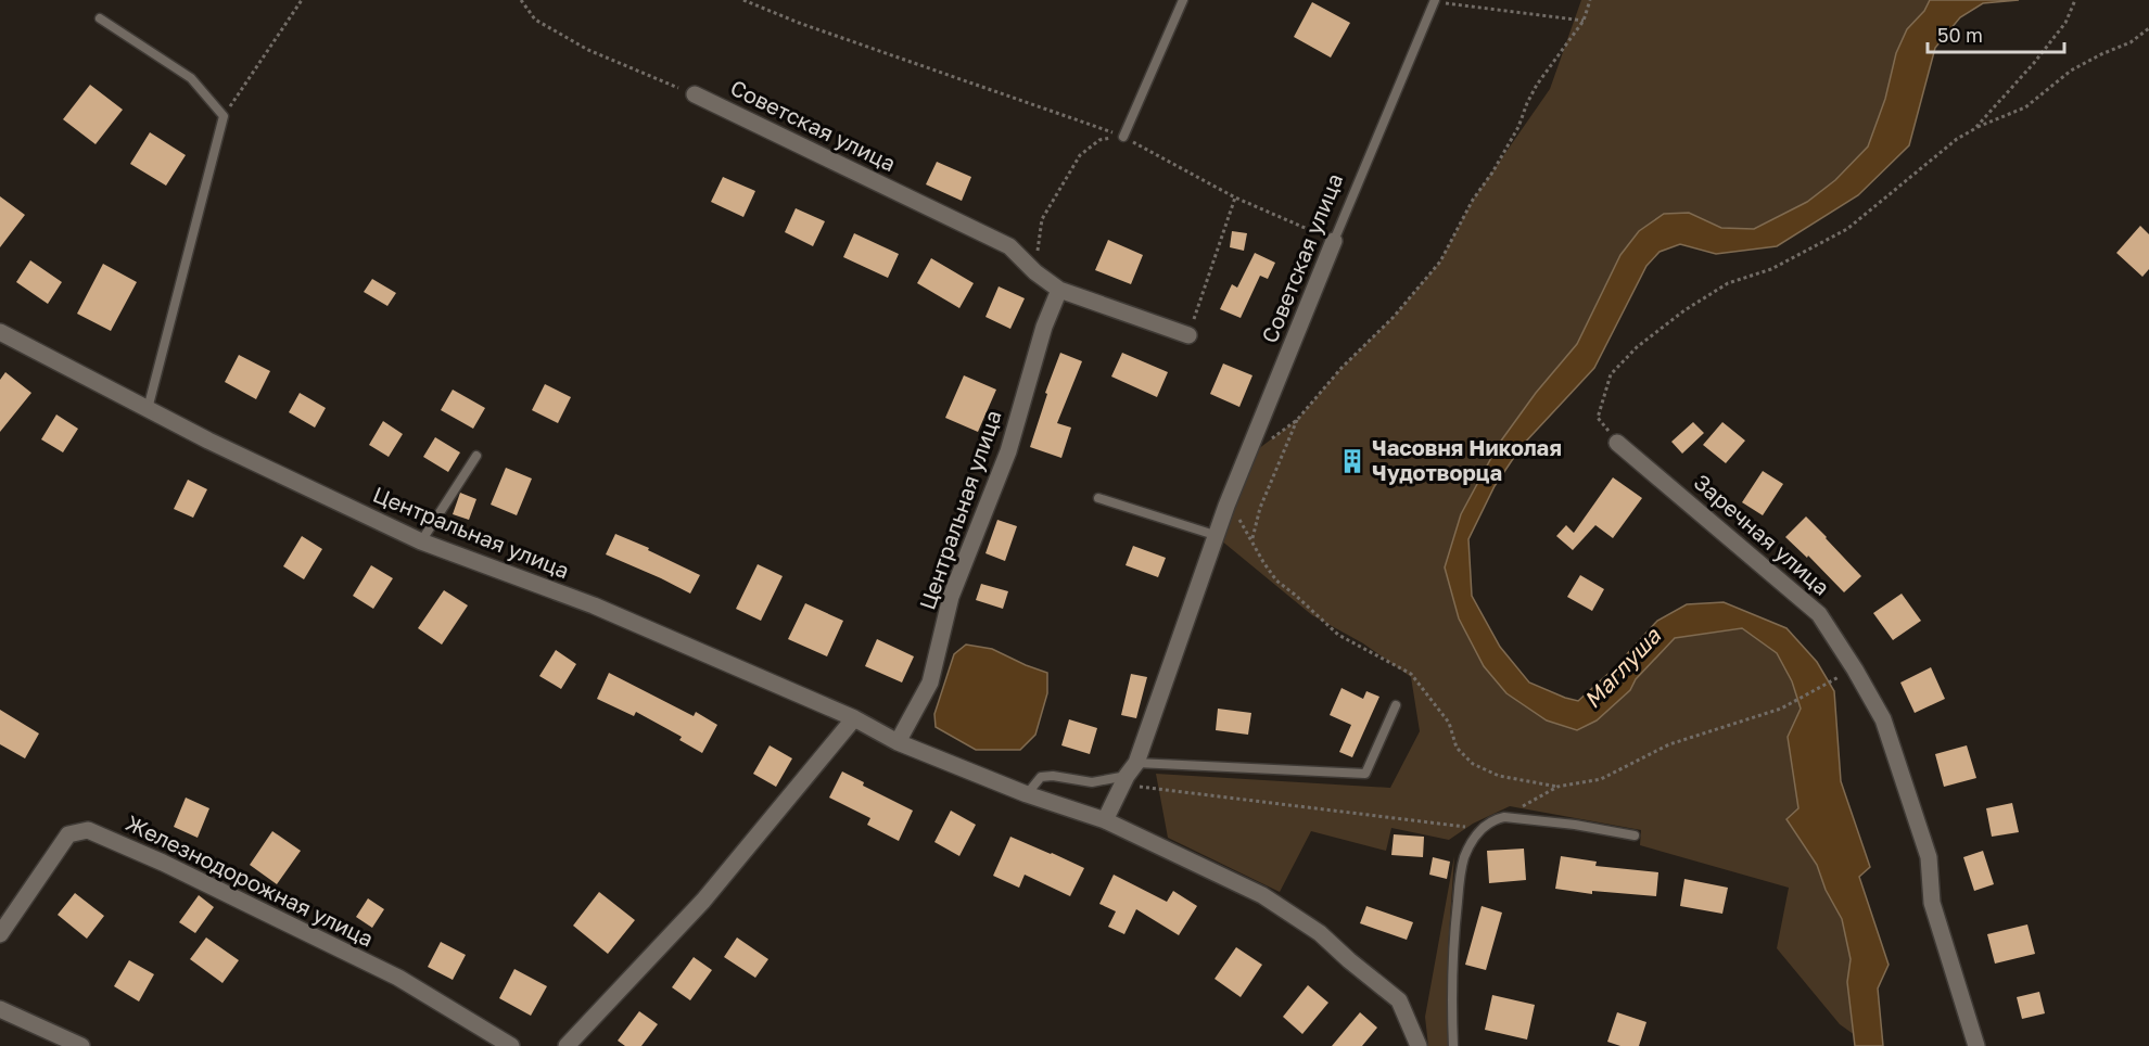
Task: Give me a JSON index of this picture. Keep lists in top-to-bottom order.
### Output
{
  "streets": {
    "street": [
      "Советская улица",
      "Центральная улица",
      "Заречная улица",
      "Железнодорожная улица"
    ]
  },
  "crossings": [
    ["Советская улица", "Центральная улица"]
  ],
  "water": ["Маглуша"],
  "places": {
    "building": ["Часовня Николая Чудотворца"]
  },
  "scale_bar": "50 m"
}
